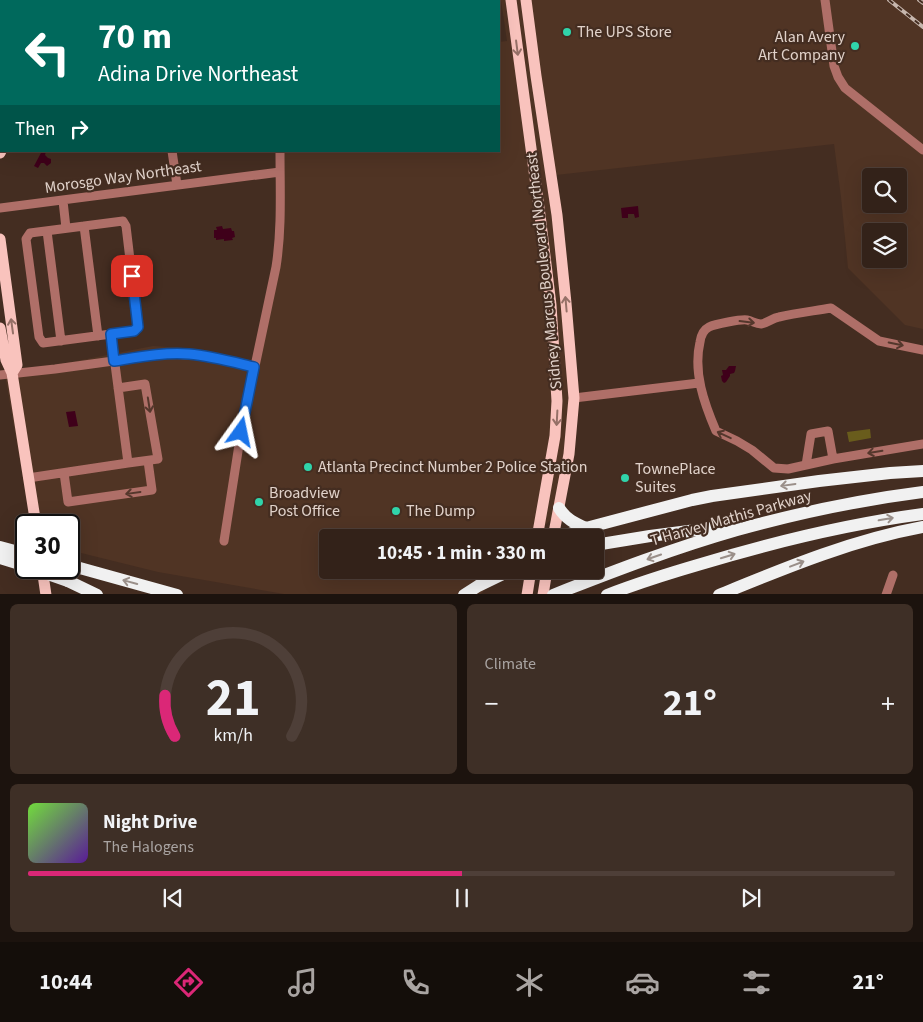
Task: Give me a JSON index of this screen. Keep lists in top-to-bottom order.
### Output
{
  "streets": {
    "highway": ["T Harvey Mathis Parkway"],
    "main road": ["Sidney Marcus Boulevard Northeast"],
    "street": ["Morosgo Way Northeast"]
  },
  "places": [
    "The UPS Store",
    "Alan Avery Art Company",
    "Atlanta Precinct Number 2 Police Station",
    "TownePlace Suites",
    "Broadview Post Office",
    "The Dump"
  ],
  "page": {
    "turn": ["70 m", "Adina Drive Northeast"],
    "then": "Then",
    "limit": "30",
    "trip": "10:45 · 1 min · 330 m",
    "tile": "Climate",
    "heat": ["−", "21°", "+"],
    "song": ["Night Drive", "The Halogens"],
    "tabs": ["10:44", "21°"],
    "gauge": ["21", "km/h"]
  }
}
